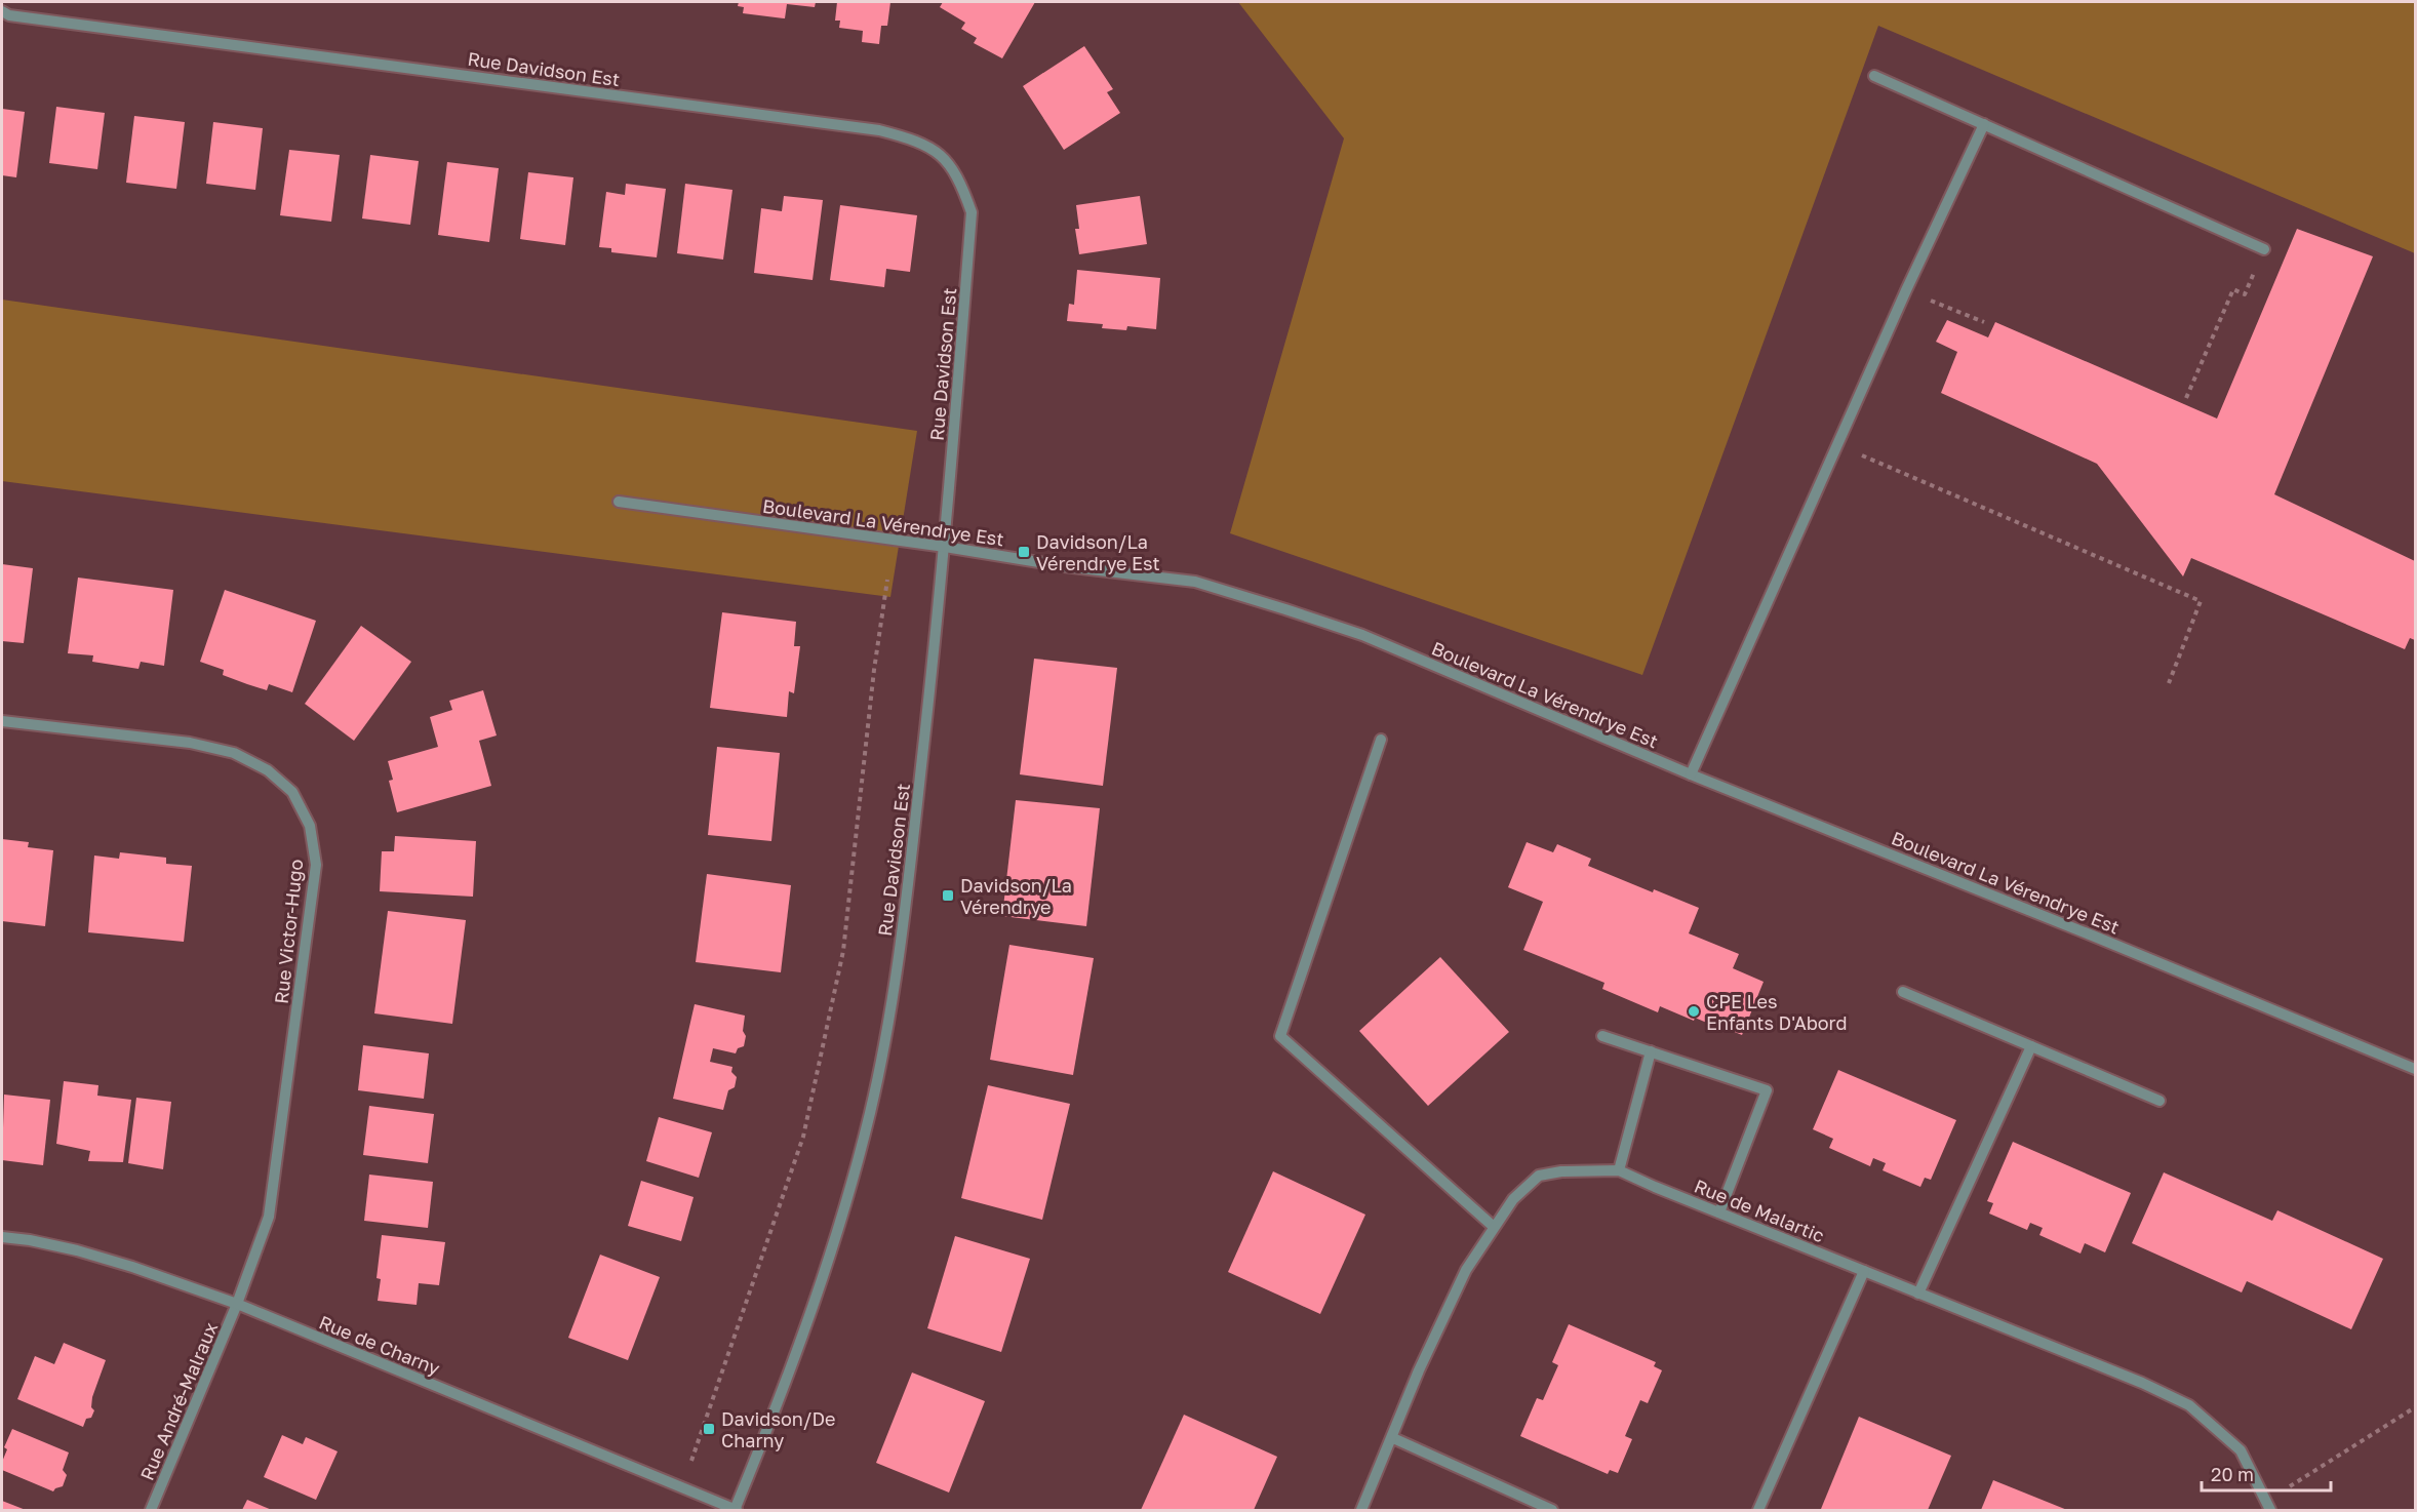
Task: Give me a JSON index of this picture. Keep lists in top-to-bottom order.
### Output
{
  "streets": {
    "street": [
      "Rue Davidson Est",
      "Boulevard La Vérendrye Est",
      "Rue Victor-Hugo",
      "Rue de Malartic",
      "Rue de Charny",
      "Rue André-Malraux"
    ]
  },
  "crossings": [
    ["Rue Davidson Est", "Boulevard La Vérendrye Est"],
    ["Rue Davidson Est", "Rue de Charny"],
    ["Rue Victor-Hugo", "Rue de Charny"],
    ["Rue Victor-Hugo", "Rue André-Malraux"],
    ["Rue de Charny", "Rue André-Malraux"]
  ],
  "places": {
    "transit": ["Davidson/La Vérendrye Est", "Davidson/La Vérendrye", "Davidson/De Charny"],
    "other": ["CPE Les Enfants D'Abord"]
  },
  "scale_bar": "20 m"
}
